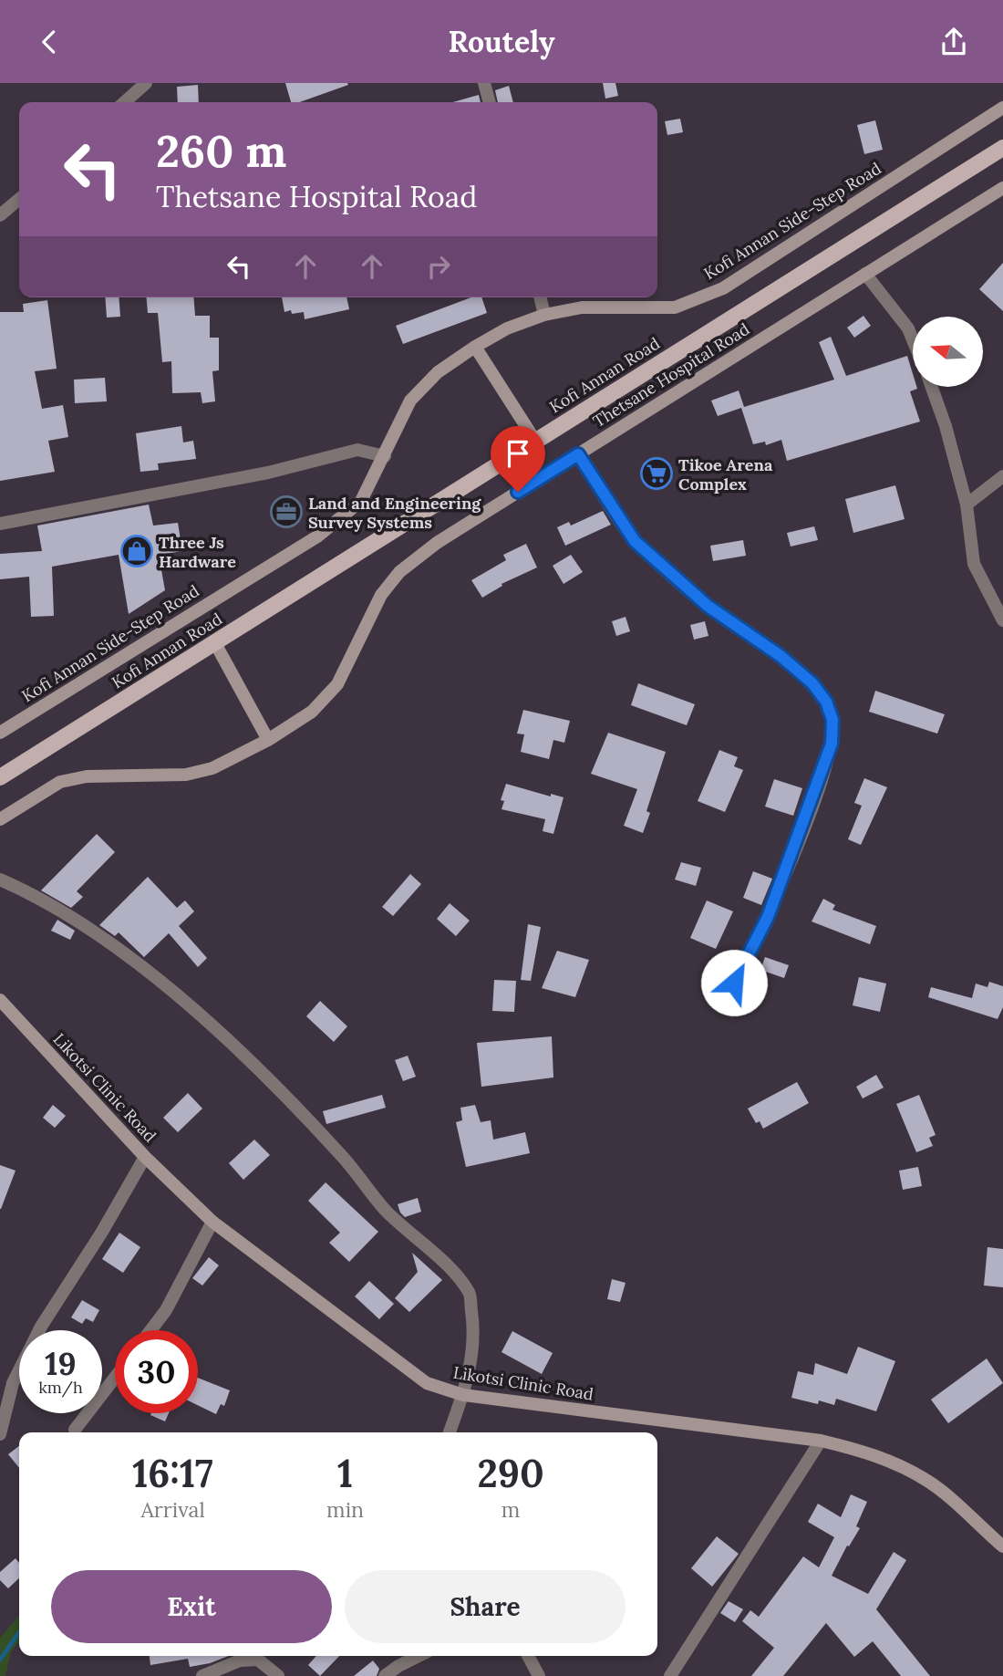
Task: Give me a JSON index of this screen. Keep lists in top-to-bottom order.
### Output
{
  "streets": {
    "main road": ["Kofi Annan Road"],
    "street": ["Kofi Annan Side-Step Road", "Thetsane Hospital Road", "Likotsi Clinic Road"]
  },
  "places": {
    "supermarket": ["Tikoe Arena Complex"],
    "office": ["Land and Engineering Survey Systems"],
    "shop": ["Three Js Hardware"]
  },
  "north": "left",
  "page": {
    "header": "Routely",
    "turn": ["260 m", "Thetsane Hospital Road"],
    "speed": "19 km/h",
    "limit": "30",
    "eta": [
      "16:17",
      "Arrival",
      "1",
      "min",
      "290",
      "m"
    ],
    "buttons": ["Exit", "Share"]
  }
}
